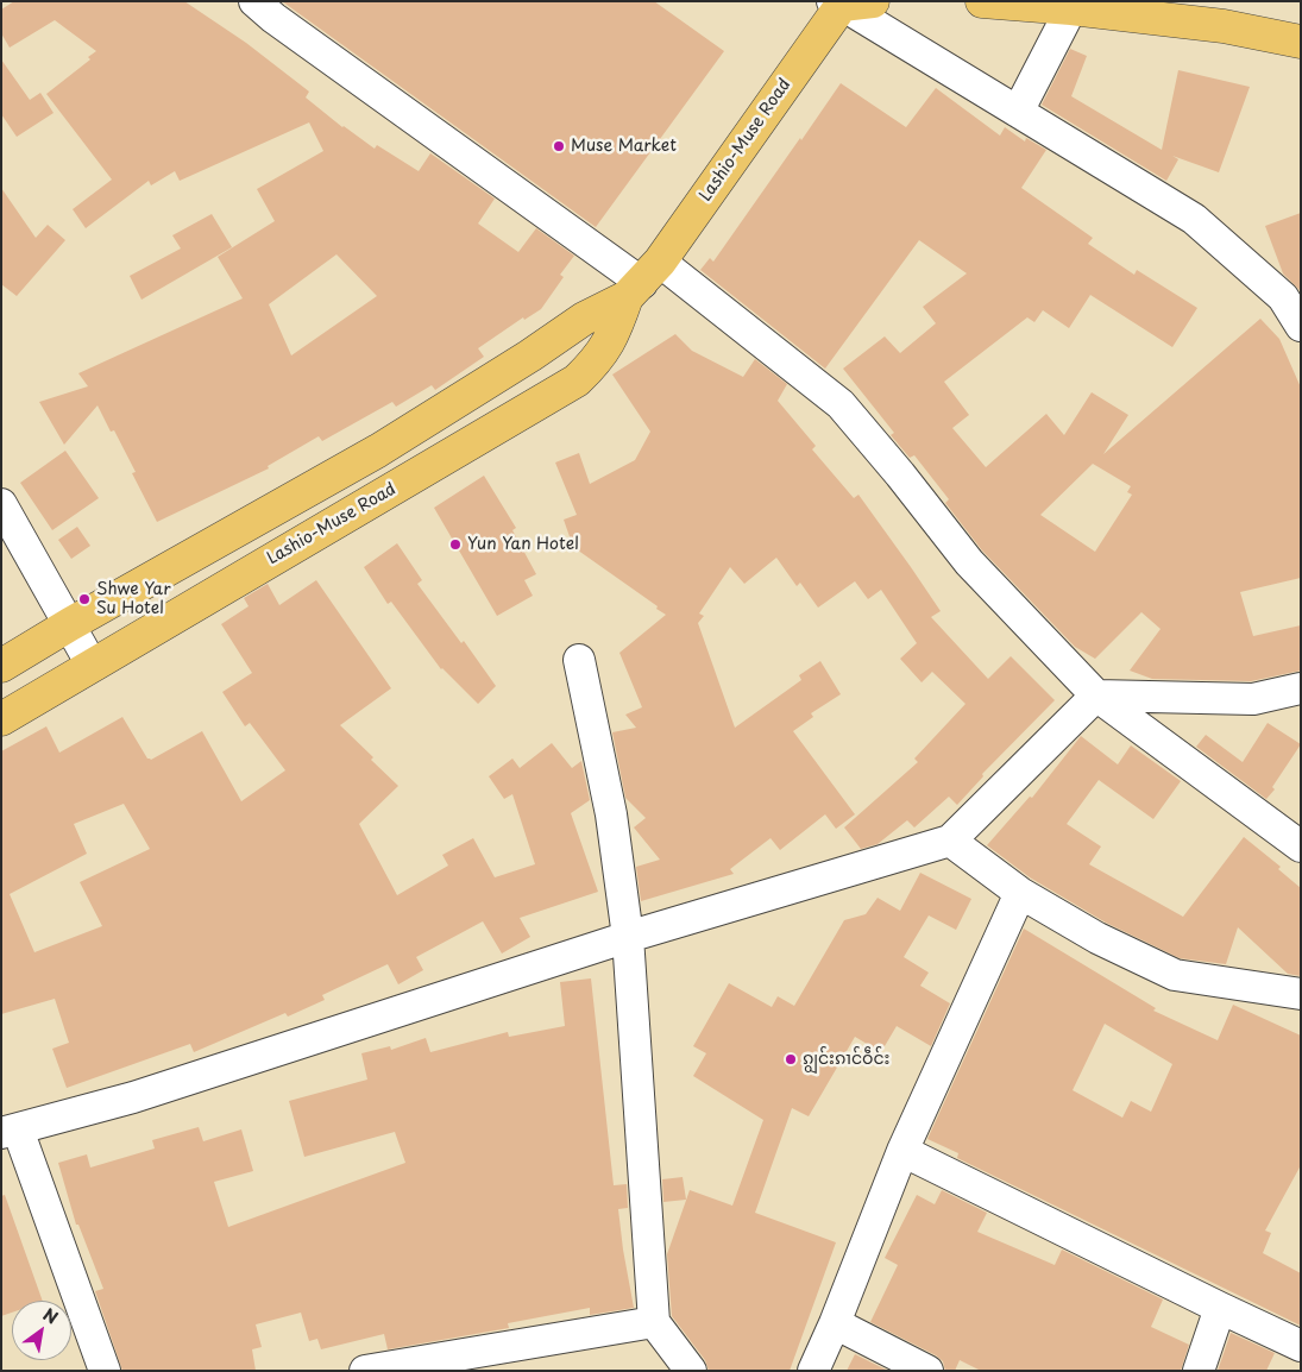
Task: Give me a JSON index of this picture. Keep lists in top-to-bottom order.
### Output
{
  "streets": {
    "highway": ["Lashio-Muse Road"]
  },
  "places": [
    "Muse Market",
    "Yun Yan Hotel",
    "Shwe Yar Su Hotel",
    "ၵျွင်းၵၢင်ဝဵင်း"
  ],
  "north": "top right"
}
